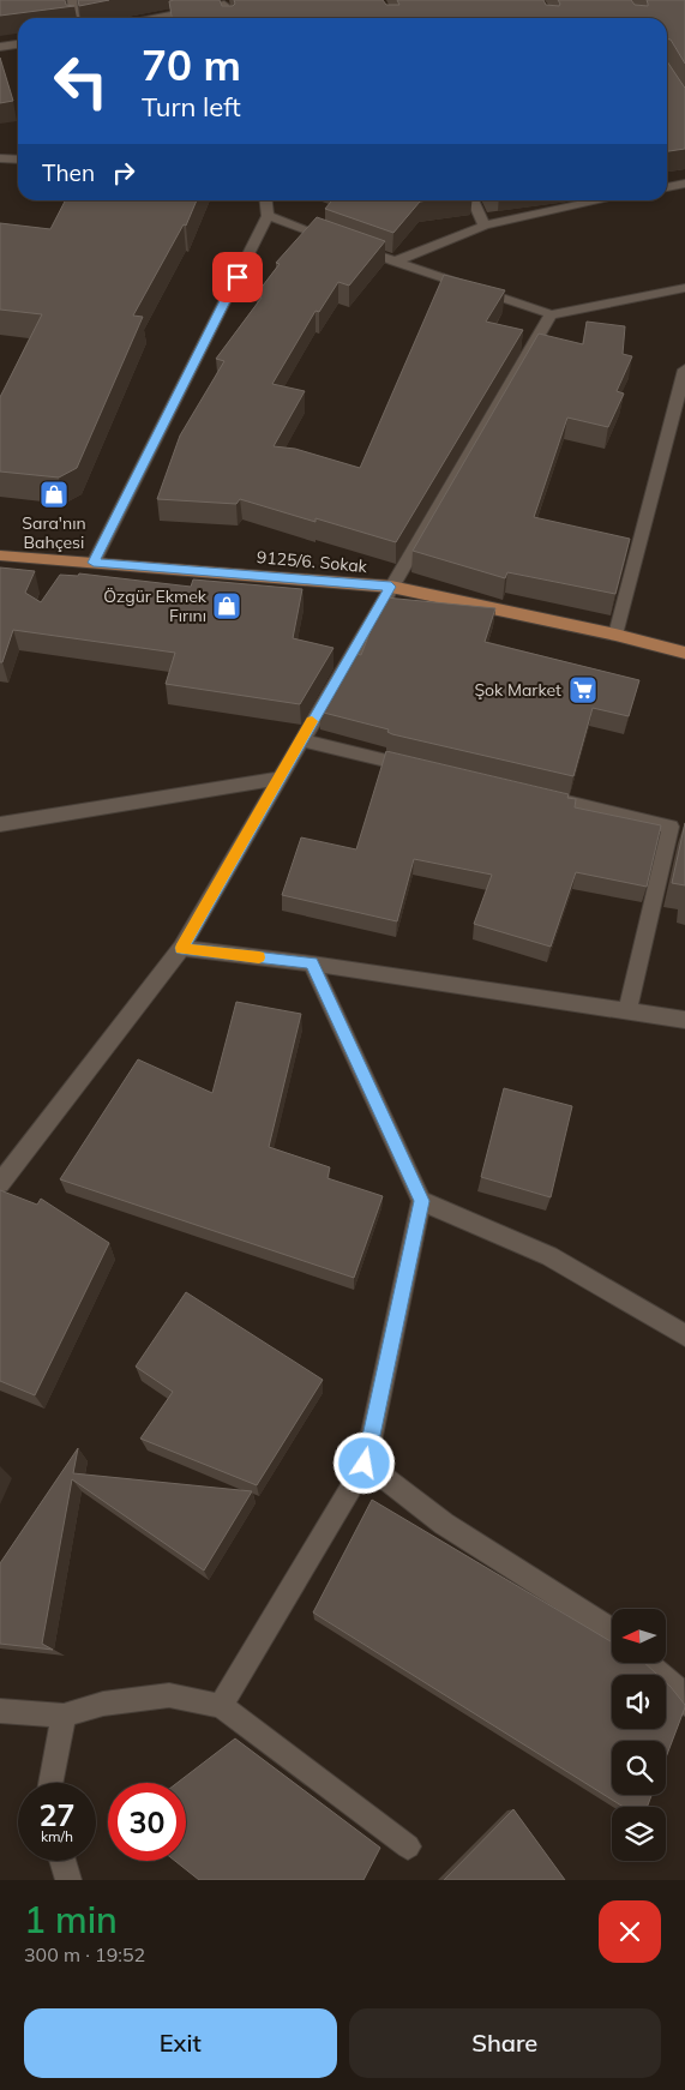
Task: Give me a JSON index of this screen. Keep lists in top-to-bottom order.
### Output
{
  "streets": {
    "main road": ["9125/6. Sokak"]
  },
  "places": {
    "shop": ["Sara'nın Bahçesi", "Özgür Ekmek Fırını"],
    "supermarket": ["Şok Market"]
  },
  "north": "left",
  "page": {
    "turn": ["70 m", "Turn left"],
    "then": "Then",
    "speed": "27 km/h",
    "limit": "30",
    "heading": ["1 min", "300 m · 19:52"],
    "buttons": ["Exit", "Share"]
  }
}
